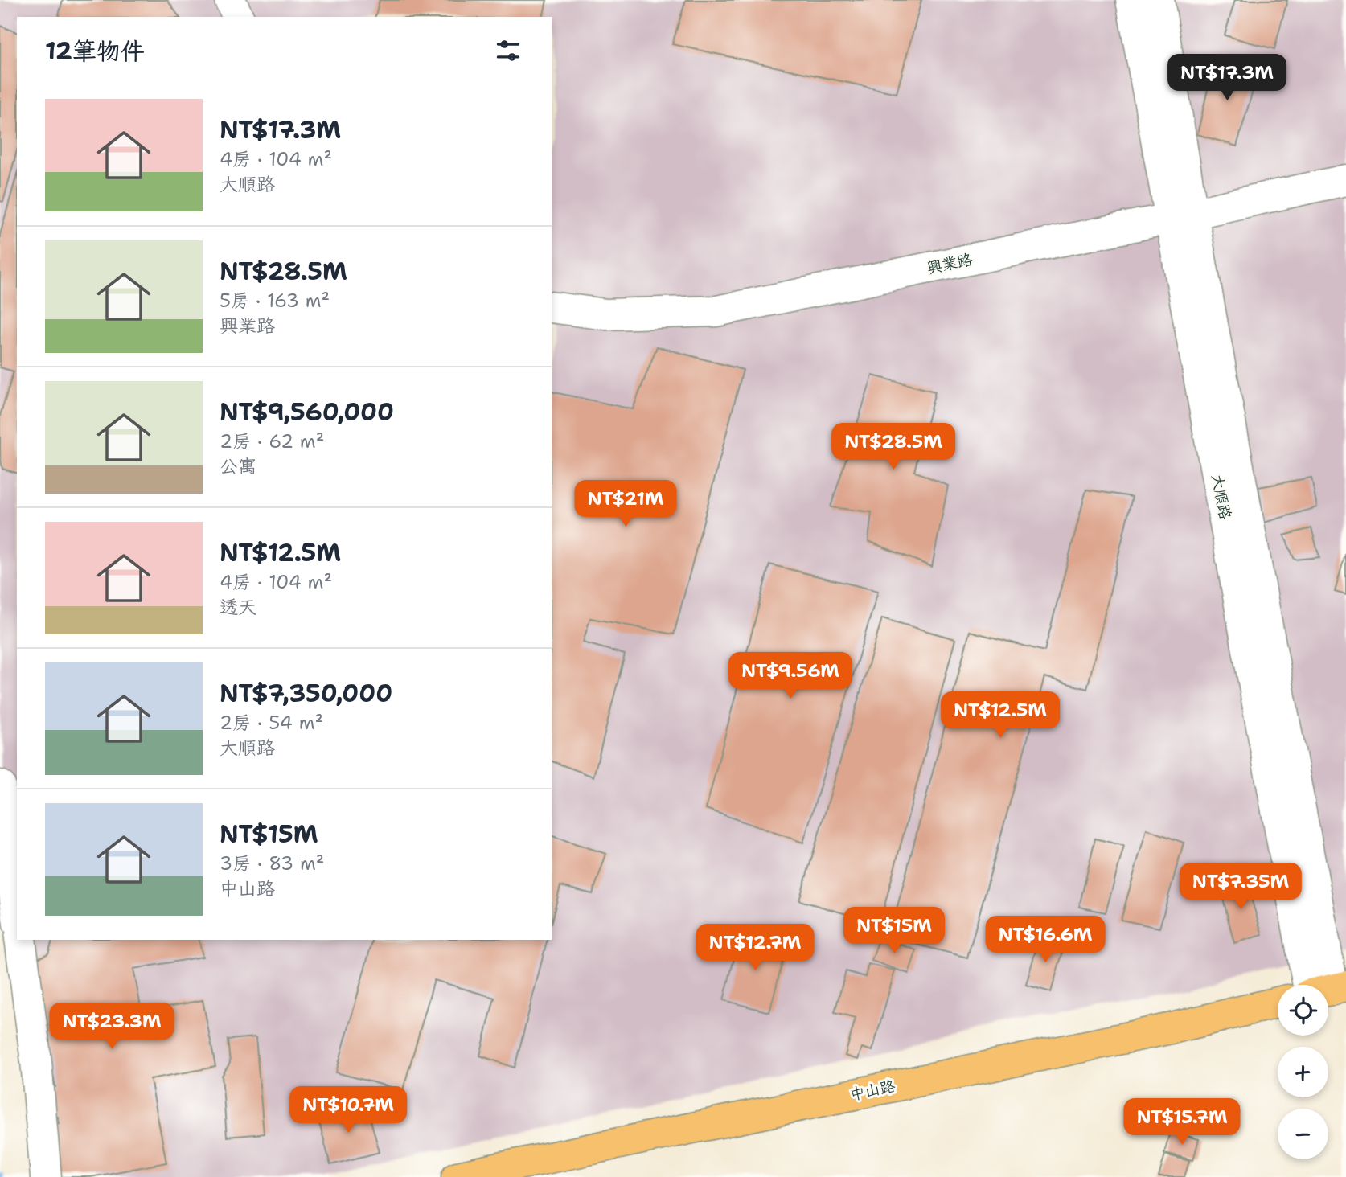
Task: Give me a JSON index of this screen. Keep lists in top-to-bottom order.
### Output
{
  "streets": {
    "main road": ["中山路"],
    "street": ["興業路", "大順路"]
  },
  "crossings": [
    ["興業路", "大順路"]
  ],
  "page": {
    "heading": "12筆物件",
    "price": [
      "NT$17.3M",
      "NT$28.5M",
      "NT$21M",
      "NT$9.56M",
      "NT$12.5M",
      "NT$7.35M",
      "NT$15M",
      "NT$16.6M",
      "NT$12.7M",
      "NT$23.3M",
      "NT$10.7M",
      "NT$15.7M"
    ],
    "list": [
      {
        "name": "NT$17.3M",
        "note": "4房 · 104 m² · 大順路"
      },
      {
        "name": "NT$28.5M",
        "note": "5房 · 163 m² · 興業路"
      },
      {
        "name": "NT$9,560,000",
        "note": "2房 · 62 m² · 公寓"
      },
      {
        "name": "NT$12.5M",
        "note": "4房 · 104 m² · 透天"
      },
      {
        "name": "NT$7,350,000",
        "note": "2房 · 54 m² · 大順路"
      },
      {
        "name": "NT$15M",
        "note": "3房 · 83 m² · 中山路"
      }
    ],
    "map_buttons": ["+", "−"]
  }
}
